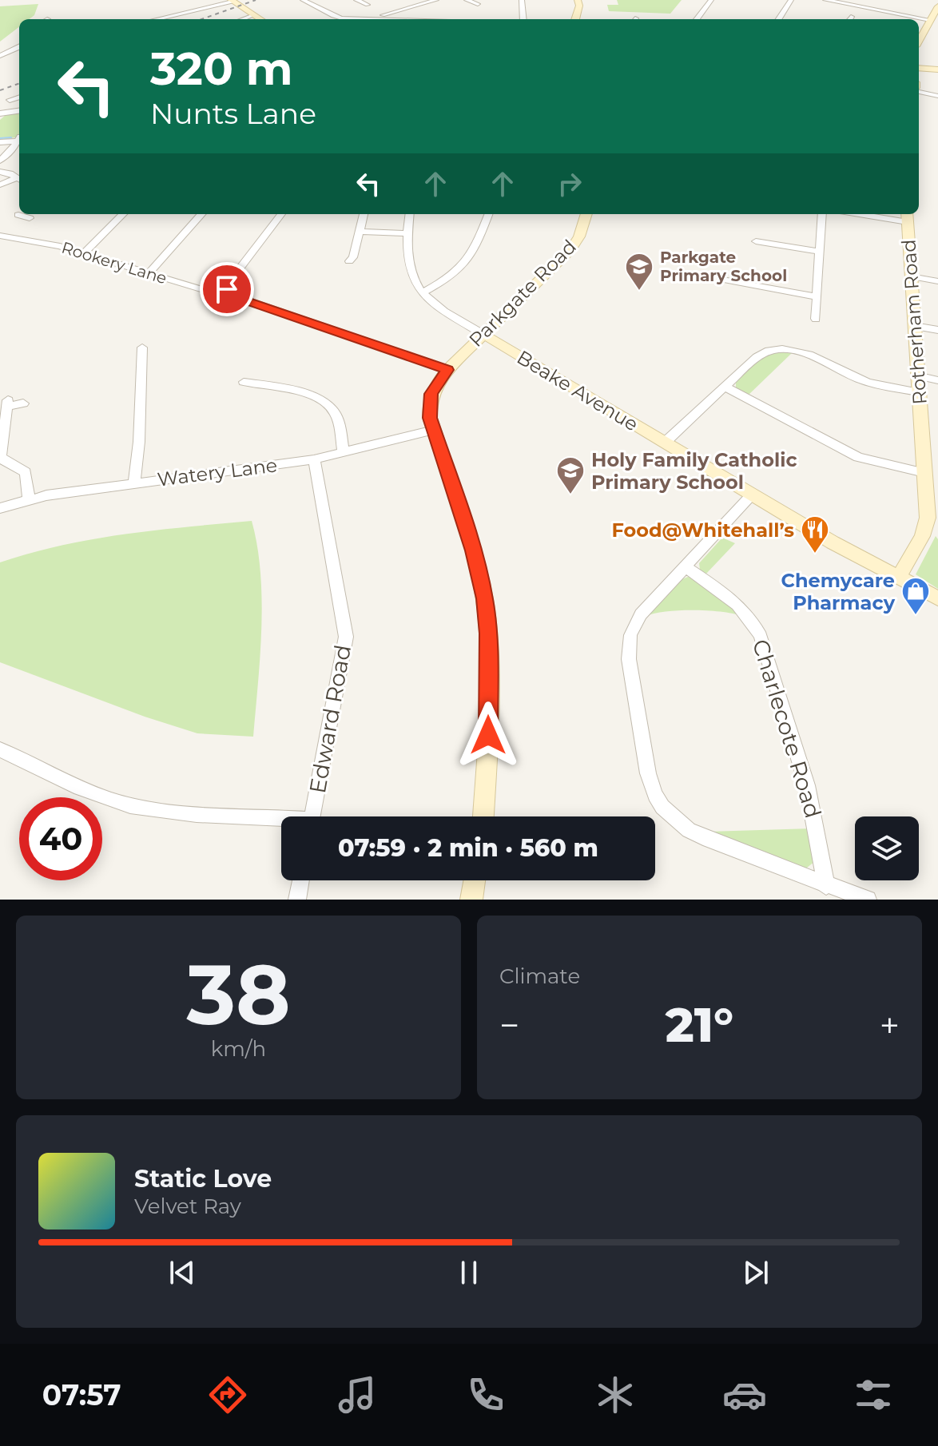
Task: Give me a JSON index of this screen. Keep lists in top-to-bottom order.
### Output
{
  "streets": {
    "street": [
      "Rookery Lane",
      "Parkgate Road",
      "Rotherham Road",
      "Beake Avenue",
      "Watery Lane",
      "Edward Road",
      "Charlecote Road"
    ]
  },
  "crossings": [
    ["Rookery Lane", "Parkgate Road"],
    ["Parkgate Road", "Beake Avenue"],
    ["Parkgate Road", "Watery Lane"],
    ["Rotherham Road", "Beake Avenue"],
    ["Watery Lane", "Edward Road"]
  ],
  "places": {
    "school or university": ["Parkgate Primary School", "Holy Family Catholic Primary School"],
    "restaurant": ["Food@Whitehall’s"],
    "shop": ["Chemycare Pharmacy"]
  },
  "page": {
    "turn": ["320 m", "Nunts Lane"],
    "limit": "40",
    "trip": "07:59 · 2 min · 560 m",
    "tile": [
      ["38", "km/h"],
      "Climate"
    ],
    "heat": ["−", "21°", "+"],
    "song": ["Static Love", "Velvet Ray"],
    "tabs": "07:57"
  }
}
